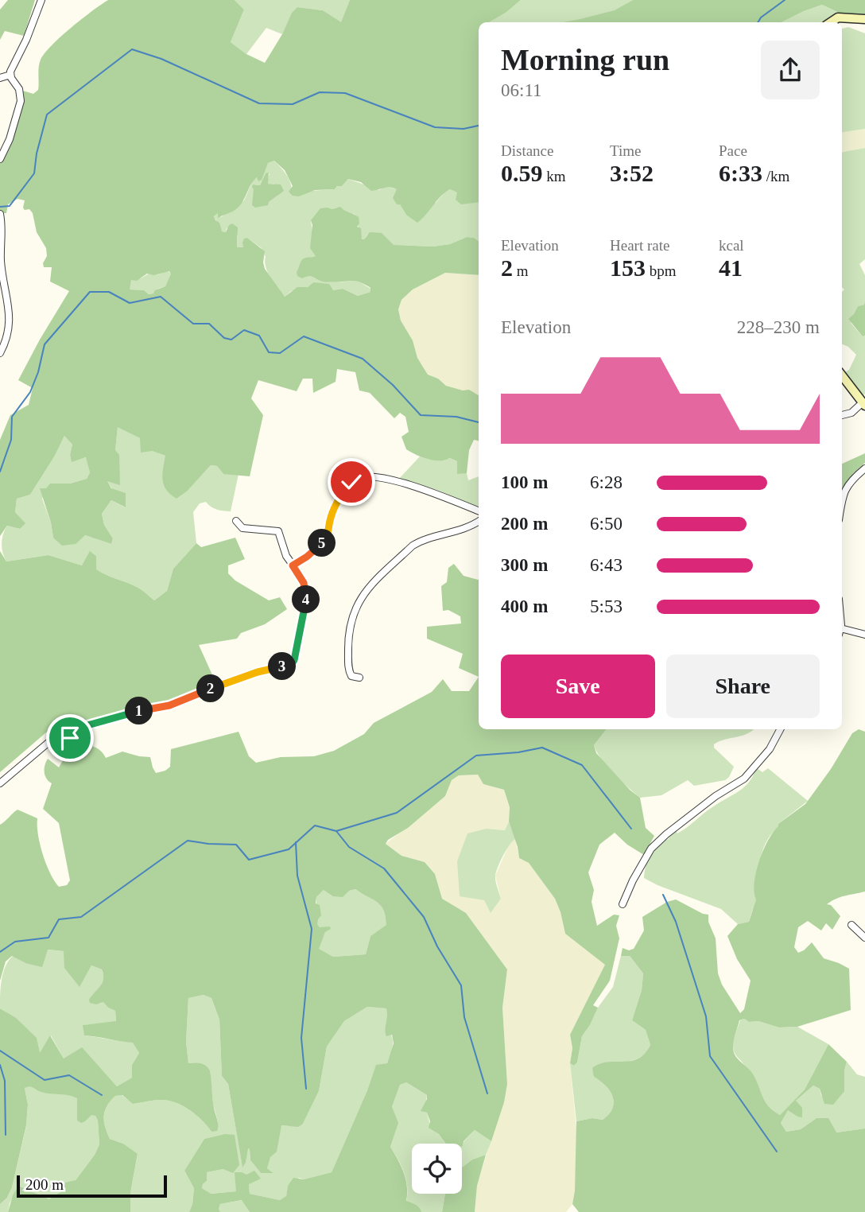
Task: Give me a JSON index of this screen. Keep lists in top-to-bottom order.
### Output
{
  "scale_bar": "200 m",
  "page": {
    "heading": ["Morning run", "06:11"],
    "stats": [
      ["Distance", "0.59 km"],
      ["Time", "3:52"],
      ["Pace", "6:33 /km"],
      ["Elevation", "2 m"],
      ["Heart rate", "153 bpm"],
      ["kcal", "41"]
    ],
    "chart": ["Elevation", "228–230 m"],
    "list": [
      {
        "name": "100 m",
        "note": "6:28"
      },
      {
        "name": "200 m",
        "note": "6:50"
      },
      {
        "name": "300 m",
        "note": "6:43"
      },
      {
        "name": "400 m",
        "note": "5:53"
      }
    ],
    "pins": [
      "5",
      "4",
      "3",
      "2",
      "1"
    ],
    "buttons": ["Save", "Share"],
    "scale": "200 m"
  }
}
